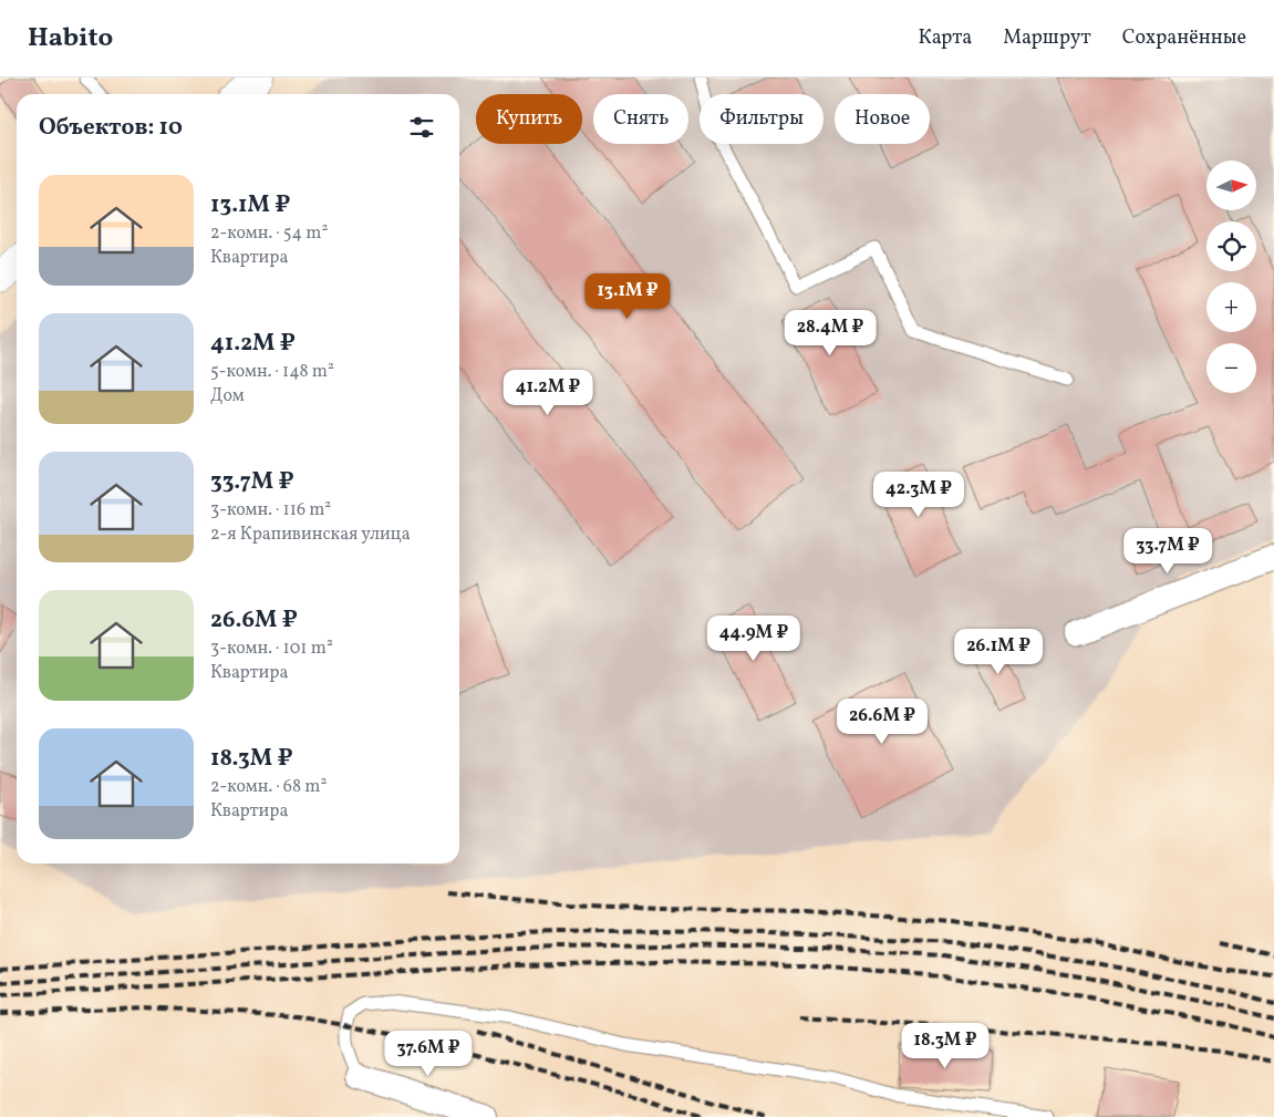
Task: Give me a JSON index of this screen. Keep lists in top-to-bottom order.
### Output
{
  "north": "right",
  "page": {
    "header": "Habito",
    "nav": ["Карта", "Маршрут", "Сохранённые"],
    "chip": [
      "Купить",
      "Снять",
      "Фильтры",
      "Новое"
    ],
    "heading": "Объектов: 10",
    "map_buttons": ["+", "−"],
    "list": [
      {
        "name": "13.1M ₽",
        "note": "2-комн. · 54 m² · Квартира"
      },
      {
        "name": "41.2M ₽",
        "note": "5-комн. · 148 m² · Дом"
      },
      {
        "name": "33.7M ₽",
        "note": "3-комн. · 116 m² · 2-я Крапивинская улица"
      },
      {
        "name": "26.6M ₽",
        "note": "3-комн. · 101 m² · Квартира"
      },
      {
        "name": "18.3M ₽",
        "note": "2-комн. · 68 m² · Квартира"
      }
    ],
    "price": [
      "13.1M ₽",
      "28.4M ₽",
      "41.2M ₽",
      "42.3M ₽",
      "33.7M ₽",
      "44.9M ₽",
      "26.1M ₽",
      "26.6M ₽",
      "18.3M ₽",
      "37.6M ₽"
    ]
  }
}
